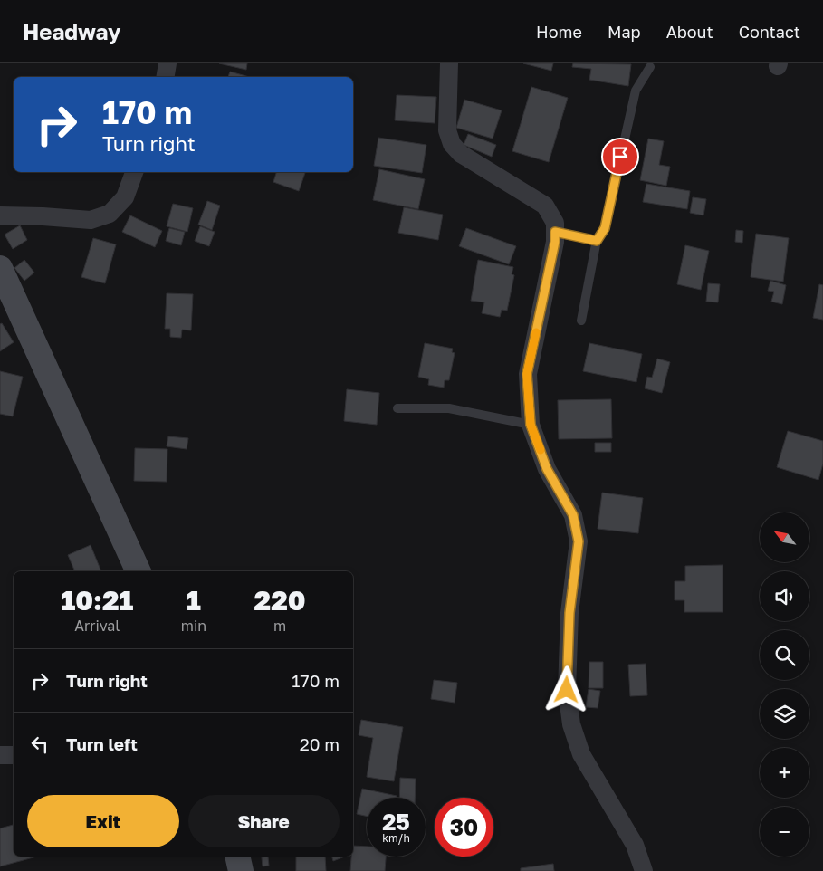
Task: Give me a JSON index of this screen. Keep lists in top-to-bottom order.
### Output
{
  "north": "top left",
  "page": {
    "header": "Headway",
    "nav": [
      "Home",
      "Map",
      "About",
      "Contact"
    ],
    "turn": ["170 m", "Turn right"],
    "map_buttons": ["+", "−"],
    "eta": [
      "10:21",
      "Arrival",
      "1",
      "min",
      "220",
      "m"
    ],
    "list": [
      {
        "name": "Turn right",
        "value": "170 m"
      },
      {
        "name": "Turn left",
        "value": "20 m"
      }
    ],
    "buttons": ["Exit", "Share"],
    "speed": "25 km/h",
    "limit": "30"
  }
}
